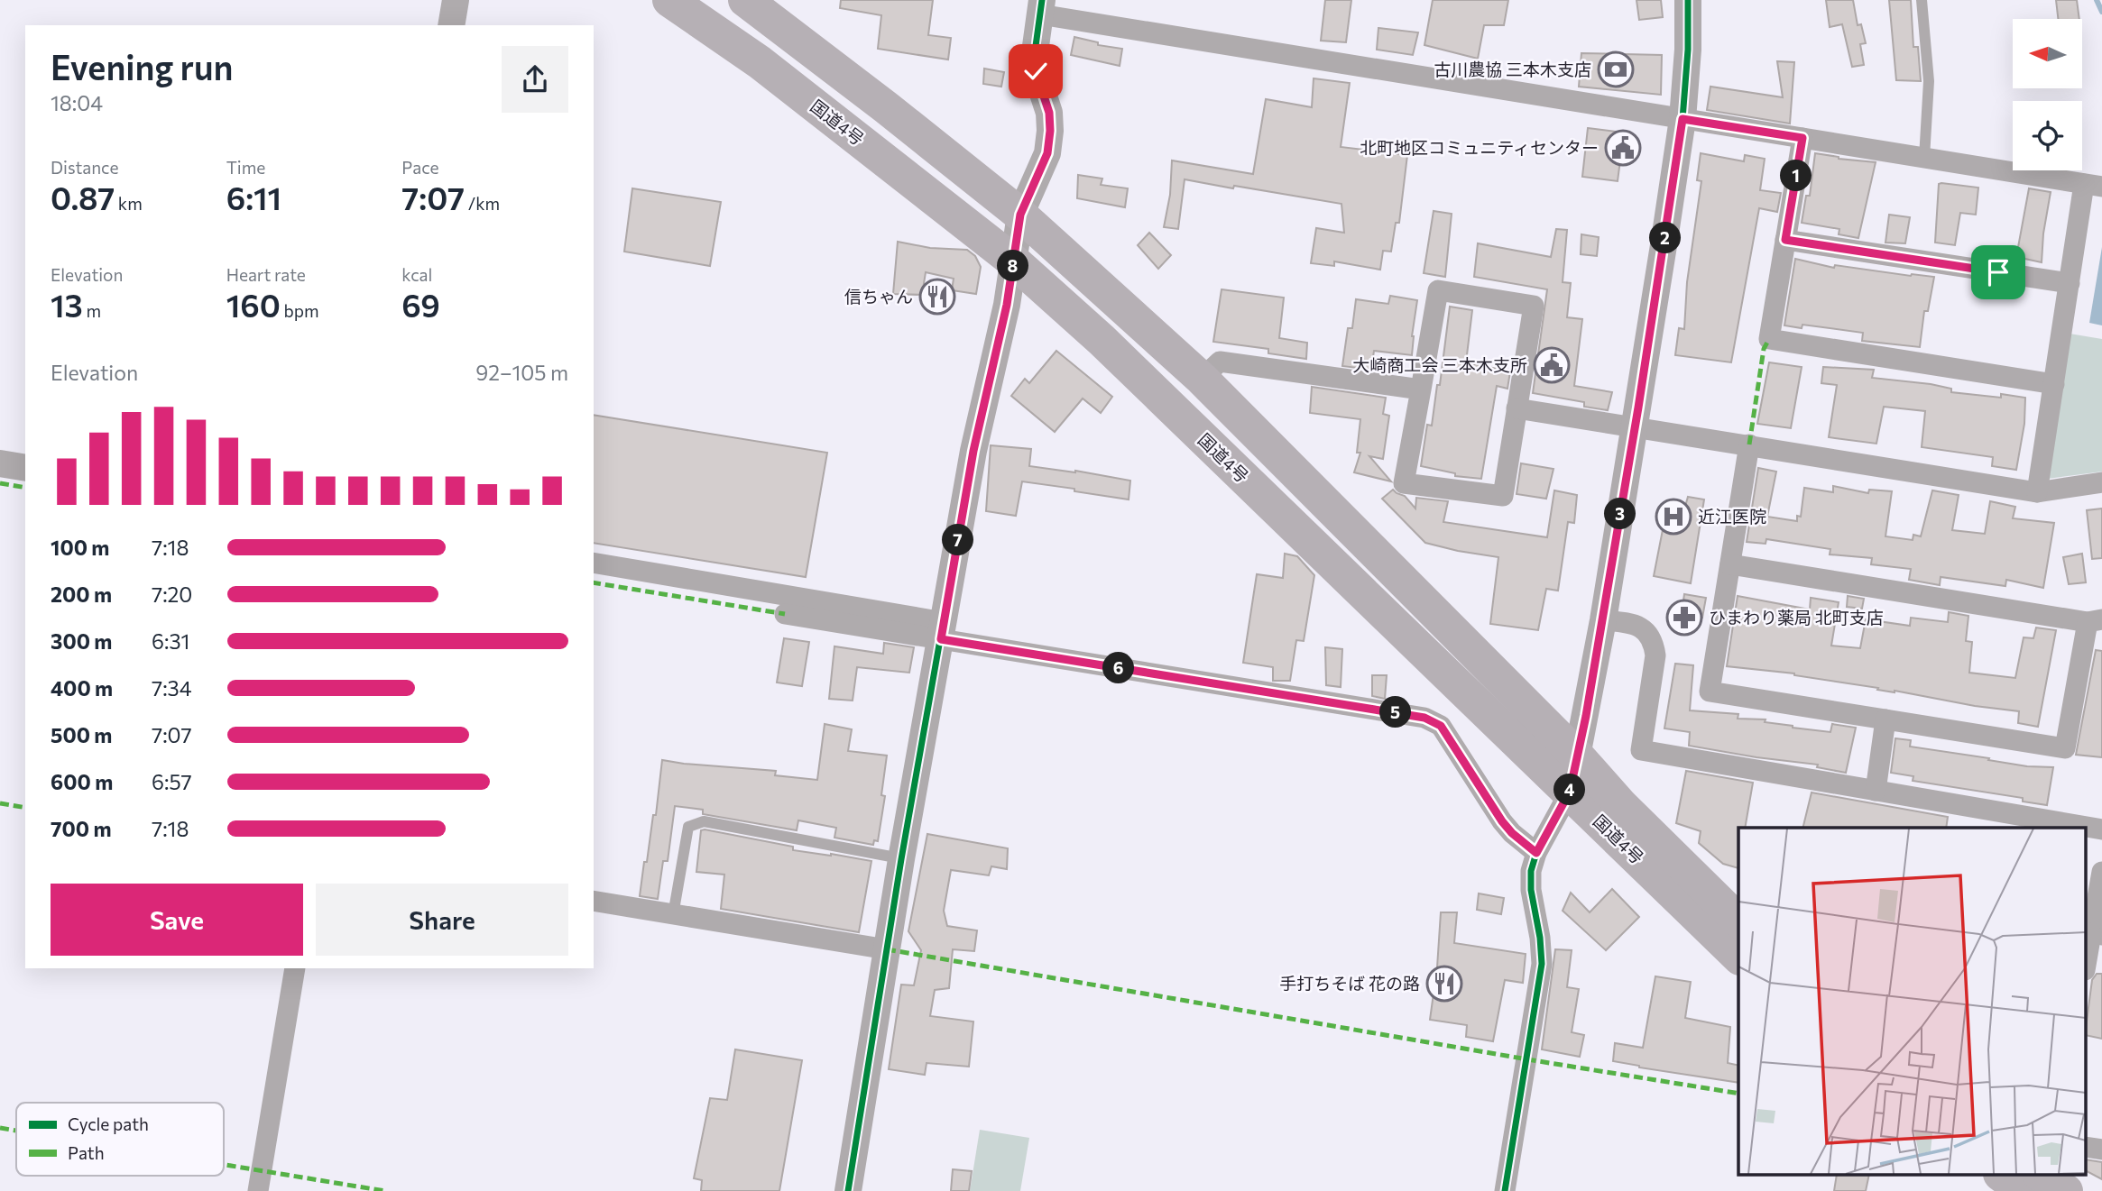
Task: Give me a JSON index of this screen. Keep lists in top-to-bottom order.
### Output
{
  "streets": {
    "highway": ["国道4号"]
  },
  "places": {
    "bank": ["古川農協 三本木支店"],
    "public building": ["北町地区コミュニティセンター", "大崎商工会 三本木支所"],
    "restaurant": ["信ちゃん", "手打ちそば 花の路"],
    "hospital": ["近江医院"],
    "pharmacy": ["ひまわり薬局 北町支店"]
  },
  "legend": ["Cycle path", "Path"],
  "north": "left",
  "page": {
    "heading": ["Evening run", "18:04"],
    "stats": [
      ["Distance", "0.87 km"],
      ["Time", "6:11"],
      ["Pace", "7:07 /km"],
      ["Elevation", "13 m"],
      ["Heart rate", "160 bpm"],
      ["kcal", "69"]
    ],
    "pins": [
      "1",
      "2",
      "8",
      "3",
      "7",
      "6",
      "5",
      "4"
    ],
    "chart": ["Elevation", "92–105 m"],
    "list": [
      {
        "name": "100 m",
        "note": "7:18"
      },
      {
        "name": "200 m",
        "note": "7:20"
      },
      {
        "name": "300 m",
        "note": "6:31"
      },
      {
        "name": "400 m",
        "note": "7:34"
      },
      {
        "name": "500 m",
        "note": "7:07"
      },
      {
        "name": "600 m",
        "note": "6:57"
      },
      {
        "name": "700 m",
        "note": "7:18"
      }
    ],
    "buttons": ["Save", "Share"]
  }
}
